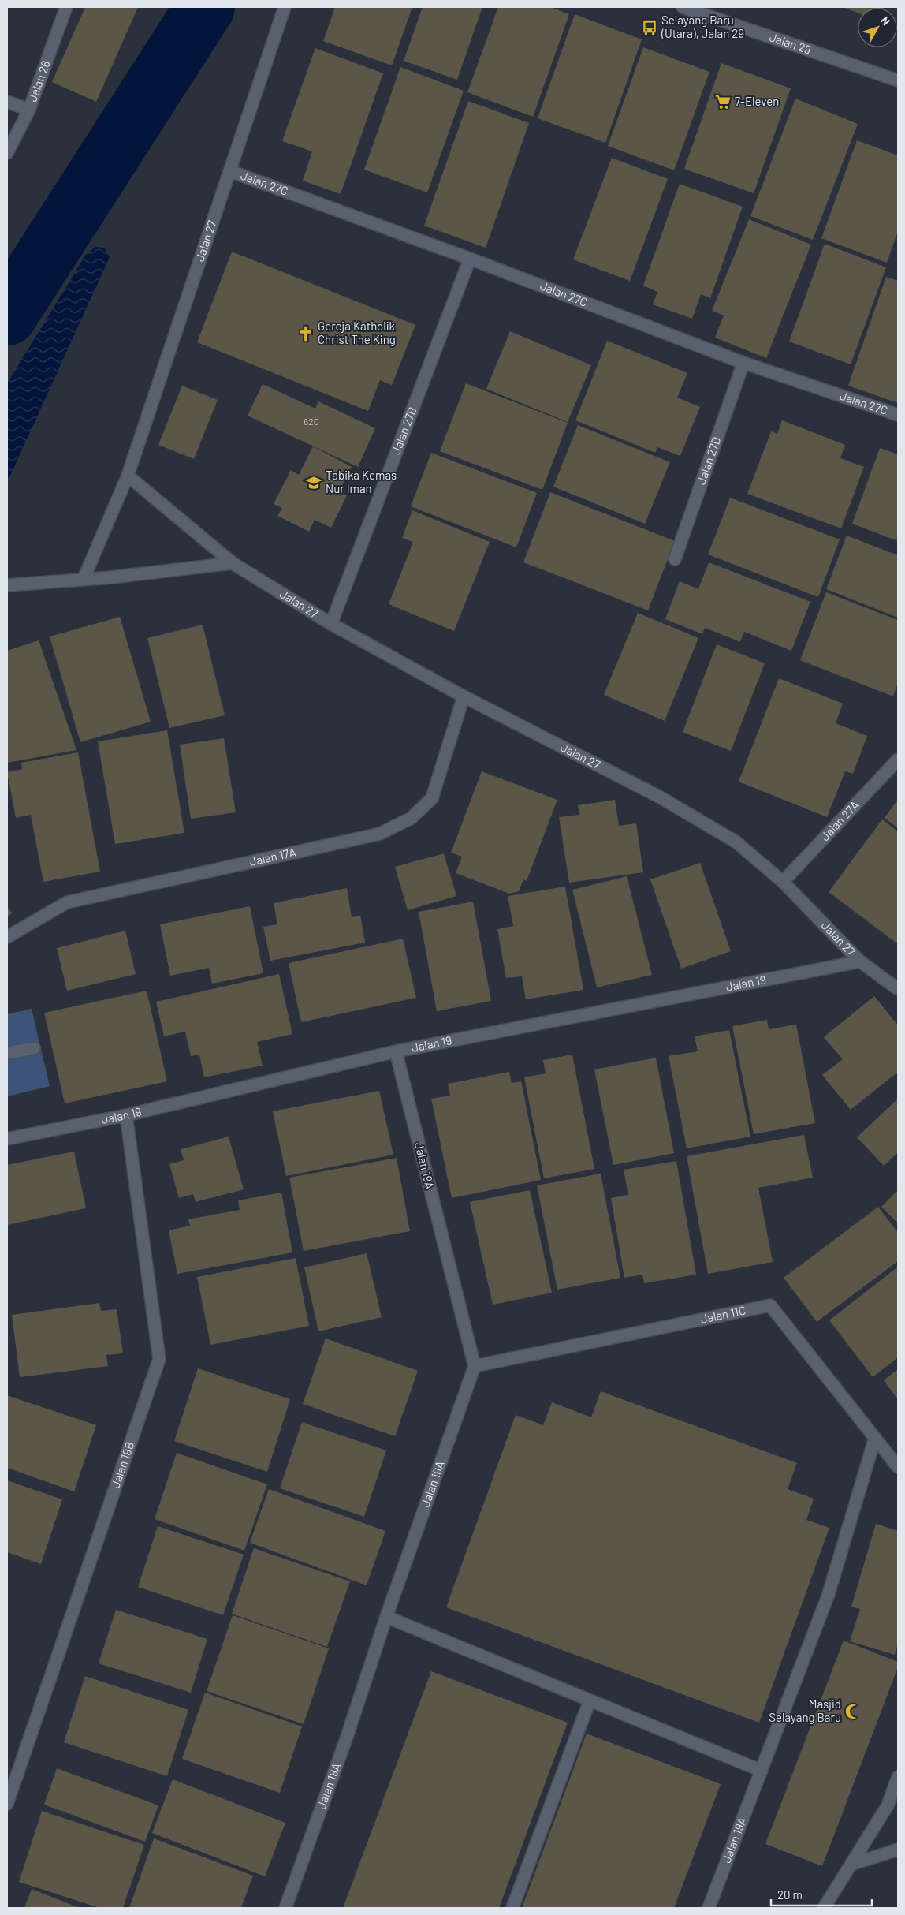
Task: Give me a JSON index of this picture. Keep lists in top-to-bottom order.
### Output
{
  "streets": {
    "street": [
      "Jalan 29",
      "Jalan 26",
      "Jalan 27C",
      "Jalan 27",
      "Jalan 27B",
      "Jalan 27D",
      "Jalan 27A",
      "Jalan 17A",
      "Jalan 19",
      "Jalan 19A",
      "Jalan 11C",
      "Jalan 19B"
    ]
  },
  "crossings": [
    ["Jalan 27C", "Jalan 27"],
    ["Jalan 27C", "Jalan 27B"],
    ["Jalan 27C", "Jalan 27D"],
    ["Jalan 27", "Jalan 27B"],
    ["Jalan 27", "Jalan 27A"],
    ["Jalan 27", "Jalan 17A"],
    ["Jalan 27", "Jalan 19"],
    ["Jalan 19", "Jalan 19A"],
    ["Jalan 19", "Jalan 19B"],
    ["Jalan 19A", "Jalan 11C"]
  ],
  "places": {
    "bus stop": ["Selayang Baru (Utara), Jalan 29"],
    "supermarket": ["7-Eleven"],
    "church": ["Gereja Katholik Christ The King"],
    "school or university": ["Tabika Kemas Nur Iman"],
    "mosque": ["Masjid Selayang Baru"]
  },
  "house_numbers": ["62C"],
  "scale_bar": "20 m",
  "north": "top right"
}
